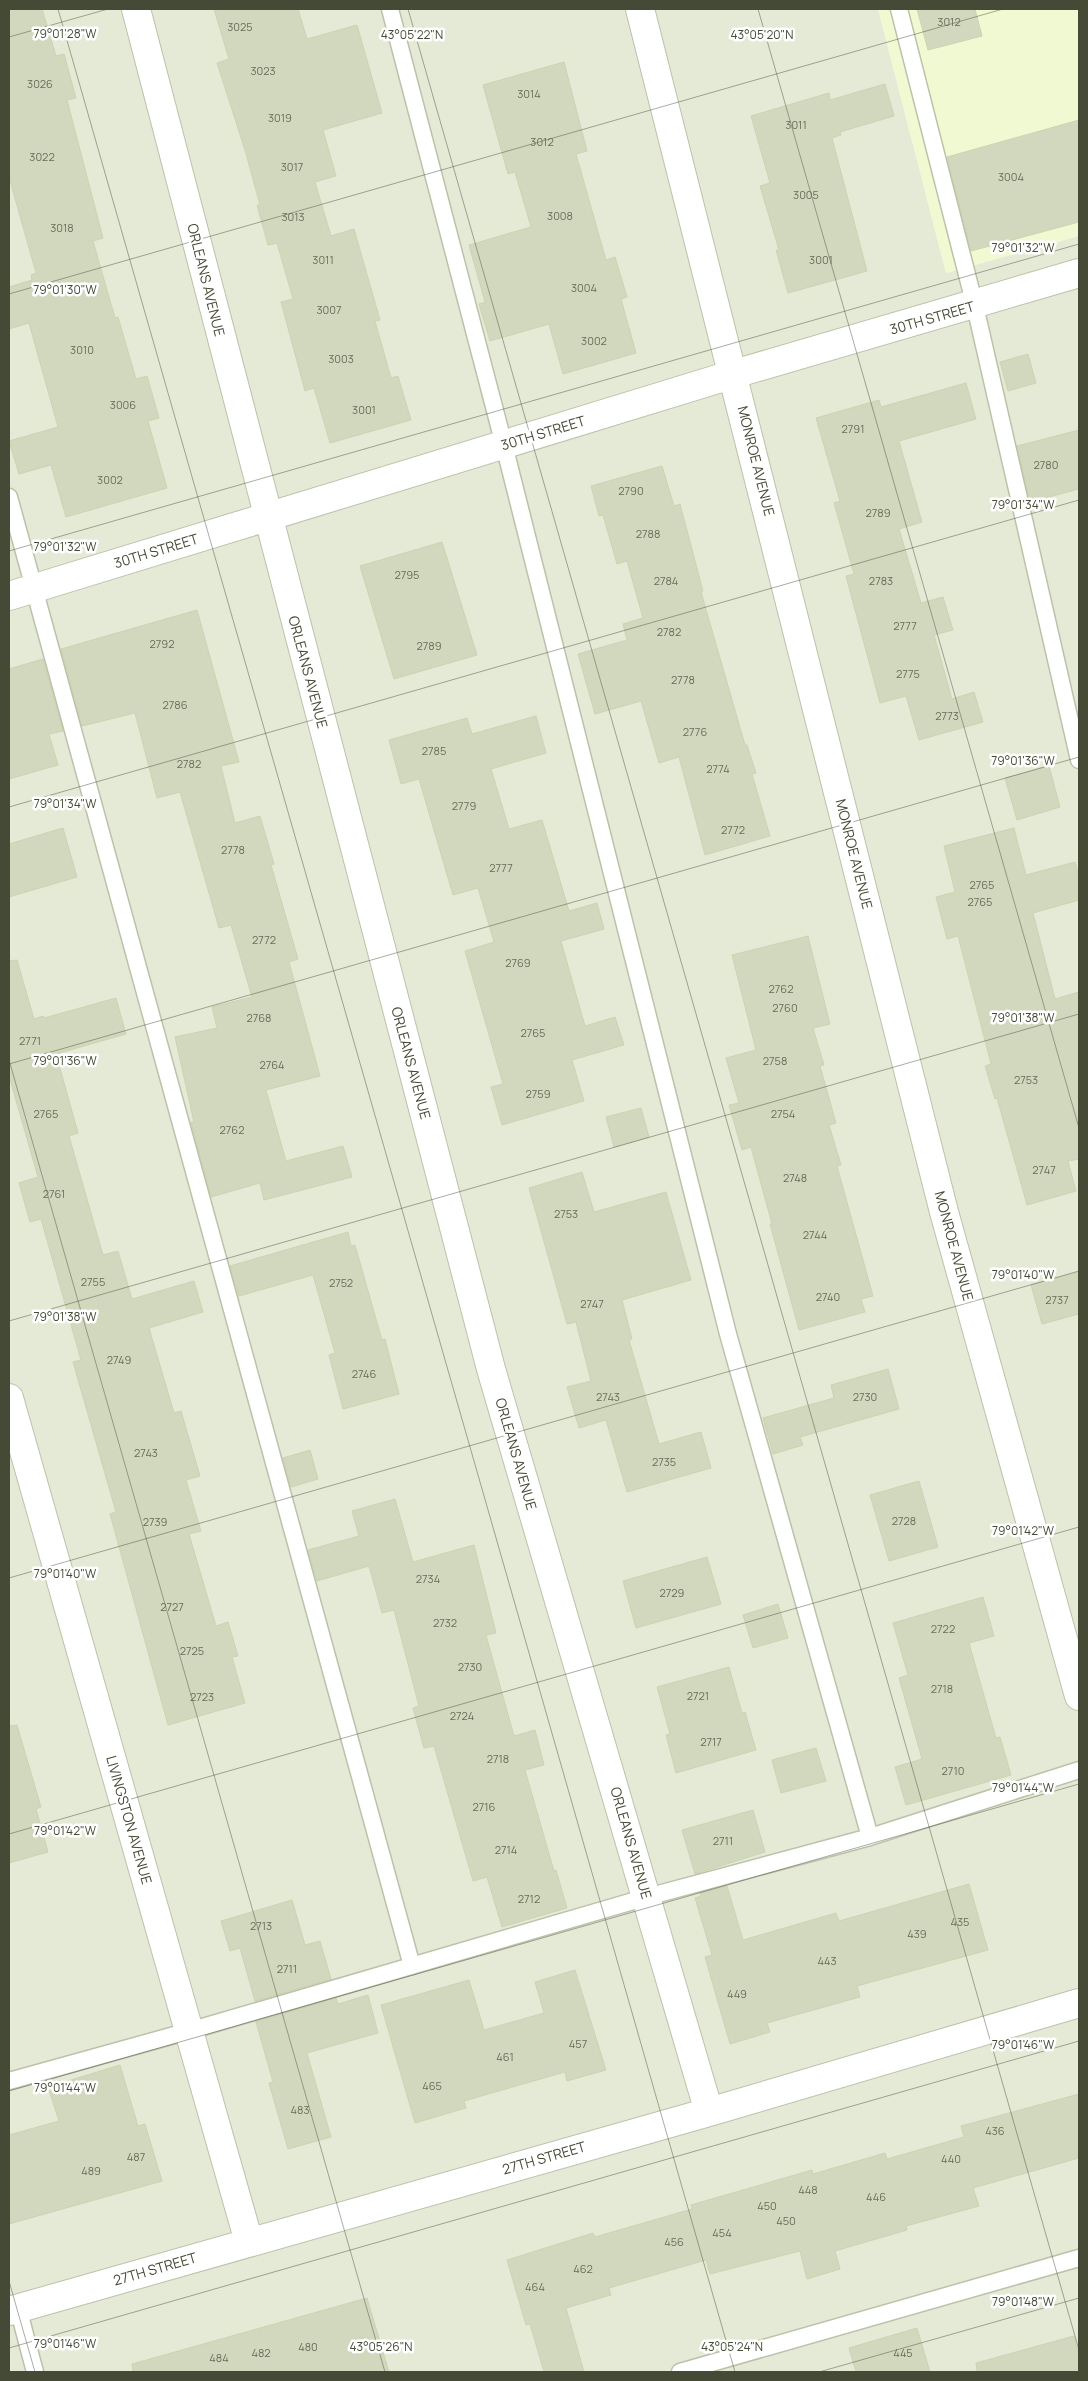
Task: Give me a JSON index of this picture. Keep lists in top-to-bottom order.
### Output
{
  "streets": {
    "street": [
      "ORLEANS AVENUE",
      "30TH STREET",
      "MONROE AVENUE",
      "LIVINGSTON AVENUE",
      "27TH STREET"
    ]
  },
  "crossings": [
    ["ORLEANS AVENUE", "30TH STREET"],
    ["ORLEANS AVENUE", "27TH STREET"],
    ["30TH STREET", "MONROE AVENUE"],
    ["LIVINGSTON AVENUE", "27TH STREET"]
  ],
  "house_numbers": [
    "3012",
    "3025",
    "3023",
    "3026",
    "3014",
    "3019",
    "3011",
    "3012",
    "3022",
    "3017",
    "3004",
    "3005",
    "3008",
    "3013",
    "3018",
    "3011",
    "3001",
    "3004",
    "3007",
    "3002",
    "3010",
    "3003",
    "3006",
    "3001",
    "2791",
    "2780",
    "3002",
    "2790",
    "2789",
    "2788",
    "2795",
    "2784",
    "2783",
    "2777",
    "2782",
    "2792",
    "2789",
    "2775",
    "2778",
    "2786",
    "2773",
    "2776",
    "2785",
    "2782",
    "2774",
    "2779",
    "2772",
    "2778",
    "2777",
    "2765",
    "2765",
    "2772",
    "2769",
    "2762",
    "2760",
    "2768",
    "2765",
    "2771",
    "2758",
    "2764",
    "2753",
    "2759",
    "2765",
    "2754",
    "2762",
    "2747",
    "2748",
    "2761",
    "2753",
    "2744",
    "2755",
    "2752",
    "2740",
    "2737",
    "2747",
    "2749",
    "2746",
    "2743",
    "2730",
    "2743",
    "2735",
    "2728",
    "2739",
    "2734",
    "2729",
    "2727",
    "2732",
    "2722",
    "2725",
    "2730",
    "2718",
    "2721",
    "2723",
    "2724",
    "2717",
    "2718",
    "2710",
    "2716",
    "2711",
    "2714",
    "2712",
    "435",
    "2713",
    "439",
    "443",
    "2711",
    "449",
    "457",
    "461",
    "465",
    "483",
    "436",
    "487",
    "440",
    "489",
    "448",
    "446",
    "450",
    "450",
    "454",
    "456",
    "462",
    "464",
    "480",
    "482",
    "445",
    "484"
  ],
  "coordinates": [
    "79°01'28\"W",
    "43°05'22\"N",
    "43°05'20\"N",
    "79°01'32\"W",
    "79°01'30\"W",
    "79°01'34\"W",
    "79°01'36\"W",
    "79°01'38\"W",
    "79°01'40\"W",
    "79°01'42\"W",
    "79°01'44\"W",
    "79°01'46\"W",
    "79°01'48\"W",
    "43°05'26\"N",
    "43°05'24\"N"
  ]
}
